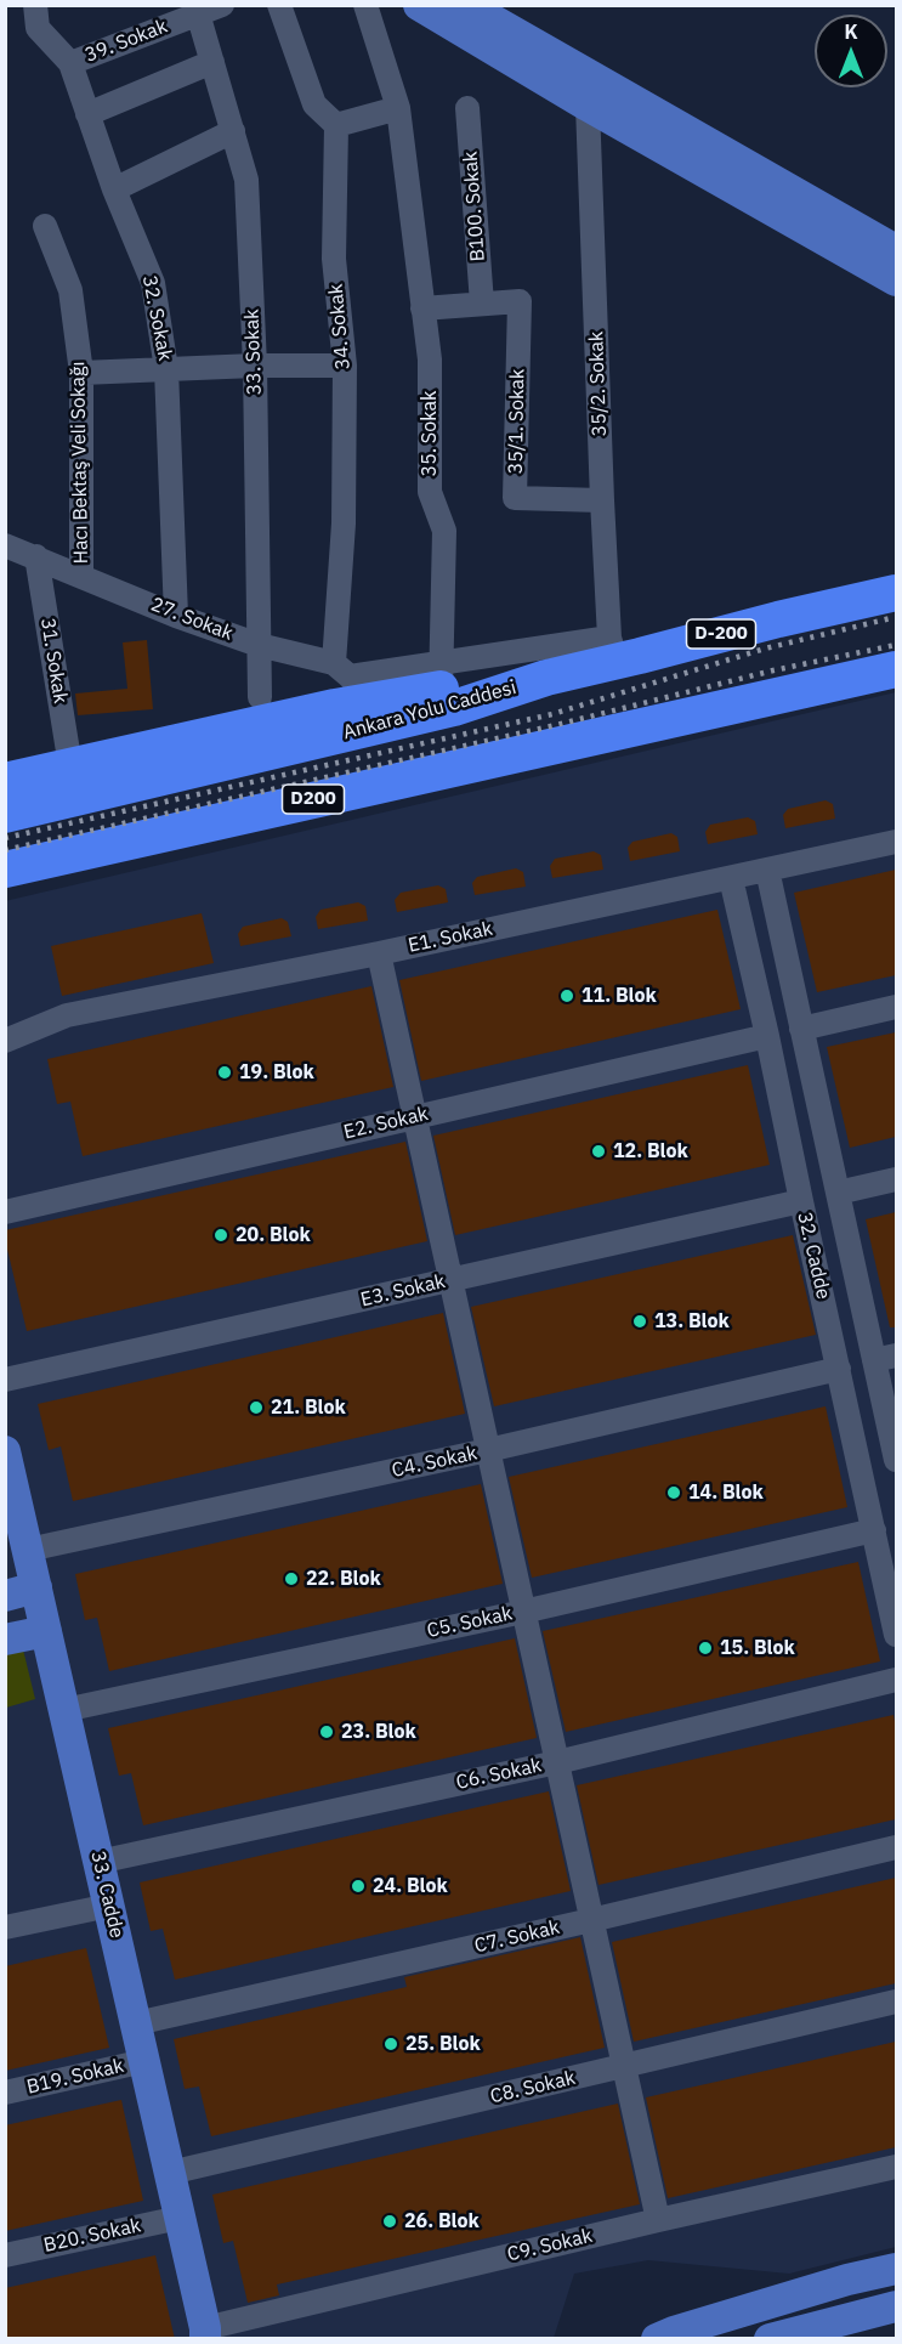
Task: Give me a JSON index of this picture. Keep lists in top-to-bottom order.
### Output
{
  "streets": {
    "highway": ["D-200", "Ankara Yolu Caddesi", "D200"],
    "main road": ["33. Cadde"],
    "street": [
      "39. Sokak",
      "B100. Sokak",
      "32. Sokak",
      "34. Sokak",
      "33. Sokak",
      "35/2. Sokak",
      "35/1. Sokak",
      "35. Sokak",
      "Hacı Bektaş Veli Sokağı",
      "27. Sokak",
      "31. Sokak",
      "E1. Sokak",
      "E2. Sokak",
      "32. Cadde",
      "E3. Sokak",
      "C4. Sokak",
      "C5. Sokak",
      "C6. Sokak",
      "C7. Sokak",
      "B19. Sokak",
      "C8. Sokak",
      "B20. Sokak",
      "C9. Sokak"
    ]
  },
  "crossings": [
    ["39. Sokak", "32. Sokak"],
    ["39. Sokak", "33. Sokak"],
    ["B100. Sokak", "35/1. Sokak"],
    ["32. Sokak", "27. Sokak"],
    ["34. Sokak", "27. Sokak"],
    ["33. Sokak", "27. Sokak"],
    ["35/2. Sokak", "35/1. Sokak"],
    ["35/2. Sokak", "Ankara Yolu Caddesi"],
    ["Hacı Bektaş Veli Sokağı", "27. Sokak"],
    ["27. Sokak", "31. Sokak"],
    ["E1. Sokak", "32. Cadde"],
    ["E2. Sokak", "32. Cadde"],
    ["32. Cadde", "E3. Sokak"],
    ["32. Cadde", "C4. Sokak"],
    ["32. Cadde", "C5. Sokak"],
    ["C4. Sokak", "33. Cadde"],
    ["C5. Sokak", "33. Cadde"],
    ["C6. Sokak", "33. Cadde"],
    ["33. Cadde", "C7. Sokak"],
    ["33. Cadde", "B19. Sokak"],
    ["33. Cadde", "C8. Sokak"],
    ["33. Cadde", "B20. Sokak"],
    ["33. Cadde", "C9. Sokak"]
  ],
  "places": [
    "11. Blok",
    "19. Blok",
    "12. Blok",
    "20. Blok",
    "13. Blok",
    "21. Blok",
    "14. Blok",
    "22. Blok",
    "15. Blok",
    "23. Blok",
    "24. Blok",
    "25. Blok",
    "26. Blok"
  ],
  "north": "top"
}
